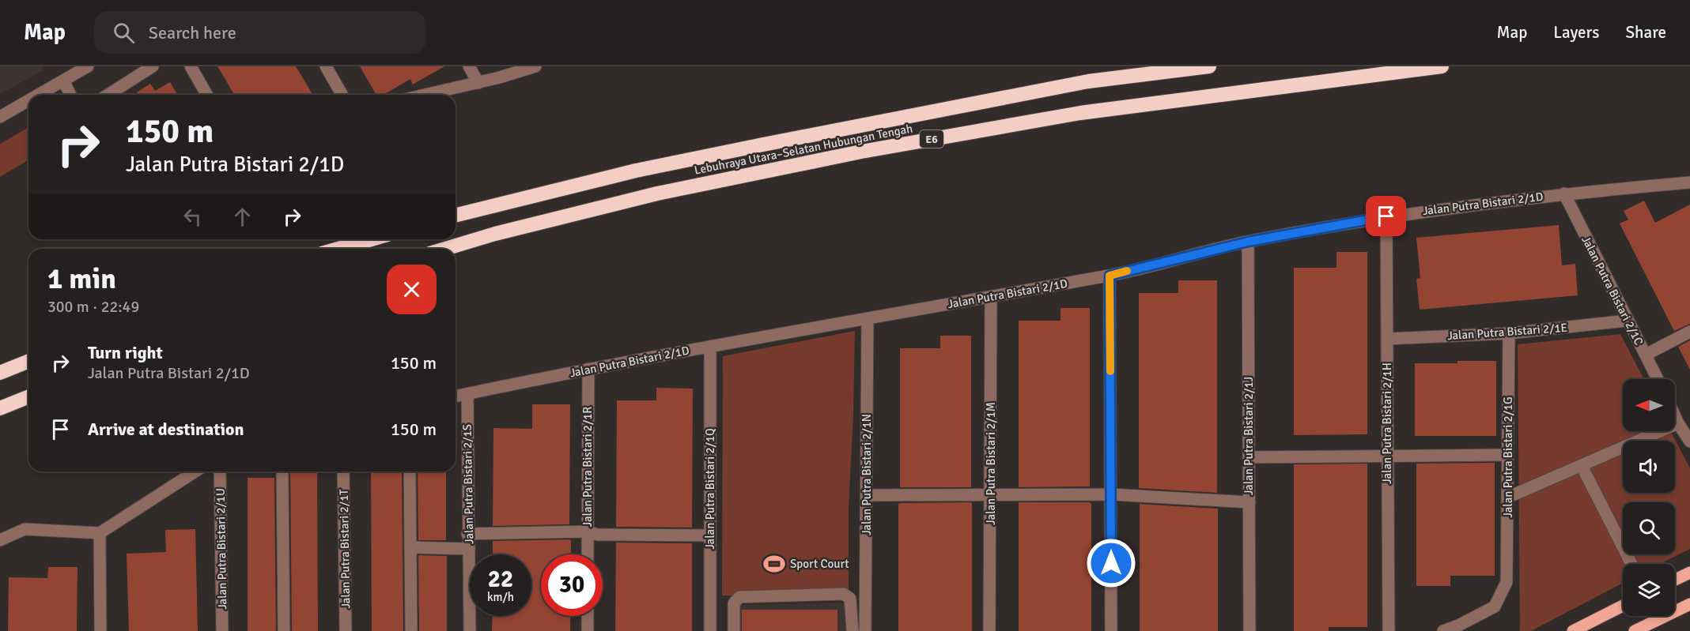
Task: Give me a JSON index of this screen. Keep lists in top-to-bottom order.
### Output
{
  "streets": {
    "highway": ["E6", "Lebuhraya Utara–Selatan Hubungan Tengah"],
    "street": [
      "Jalan Putra Bistari 2/1D",
      "Jalan Putra Bistari 2/1C",
      "Jalan Putra Bistari 2/1E",
      "Jalan Putra Bistari 2/1H",
      "Jalan Putra Bistari 2/1J",
      "Jalan Putra Bistari 2/1G",
      "Jalan Putra Bistari 2/1M",
      "Jalan Putra Bistari 2/1R",
      "Jalan Putra Bistari 2/1N",
      "Jalan Putra Bistari 2/1S",
      "Jalan Putra Bistari 2/1Q",
      "Jalan Putra Bistari 2/1U",
      "Jalan Putra Bistari 2/1T"
    ]
  },
  "crossings": [
    ["Jalan Putra Bistari 2/1D", "Jalan Putra Bistari 2/1C"],
    ["Jalan Putra Bistari 2/1D", "Jalan Putra Bistari 2/1H"],
    ["Jalan Putra Bistari 2/1D", "Jalan Putra Bistari 2/1J"],
    ["Jalan Putra Bistari 2/1D", "Jalan Putra Bistari 2/1M"],
    ["Jalan Putra Bistari 2/1D", "Jalan Putra Bistari 2/1R"],
    ["Jalan Putra Bistari 2/1D", "Jalan Putra Bistari 2/1N"],
    ["Jalan Putra Bistari 2/1D", "Jalan Putra Bistari 2/1S"],
    ["Jalan Putra Bistari 2/1D", "Jalan Putra Bistari 2/1Q"],
    ["Jalan Putra Bistari 2/1C", "Jalan Putra Bistari 2/1E"],
    ["Jalan Putra Bistari 2/1E", "Jalan Putra Bistari 2/1H"],
    ["Jalan Putra Bistari 2/1E", "Jalan Putra Bistari 2/1G"]
  ],
  "places": {
    "sports": ["Sport Court"]
  },
  "north": "left",
  "page": {
    "header": "Map",
    "search": "Search here",
    "nav": ["Map", "Layers", "Share"],
    "turn": ["150 m", "Jalan Putra Bistari 2/1D"],
    "heading": ["1 min", "300 m · 22:49"],
    "list": [
      {
        "name": "Turn right",
        "note": "Jalan Putra Bistari 2/1D",
        "value": "150 m"
      },
      {
        "name": "Arrive at destination",
        "value": "150 m"
      }
    ],
    "speed": "22 km/h",
    "limit": "30"
  }
}
